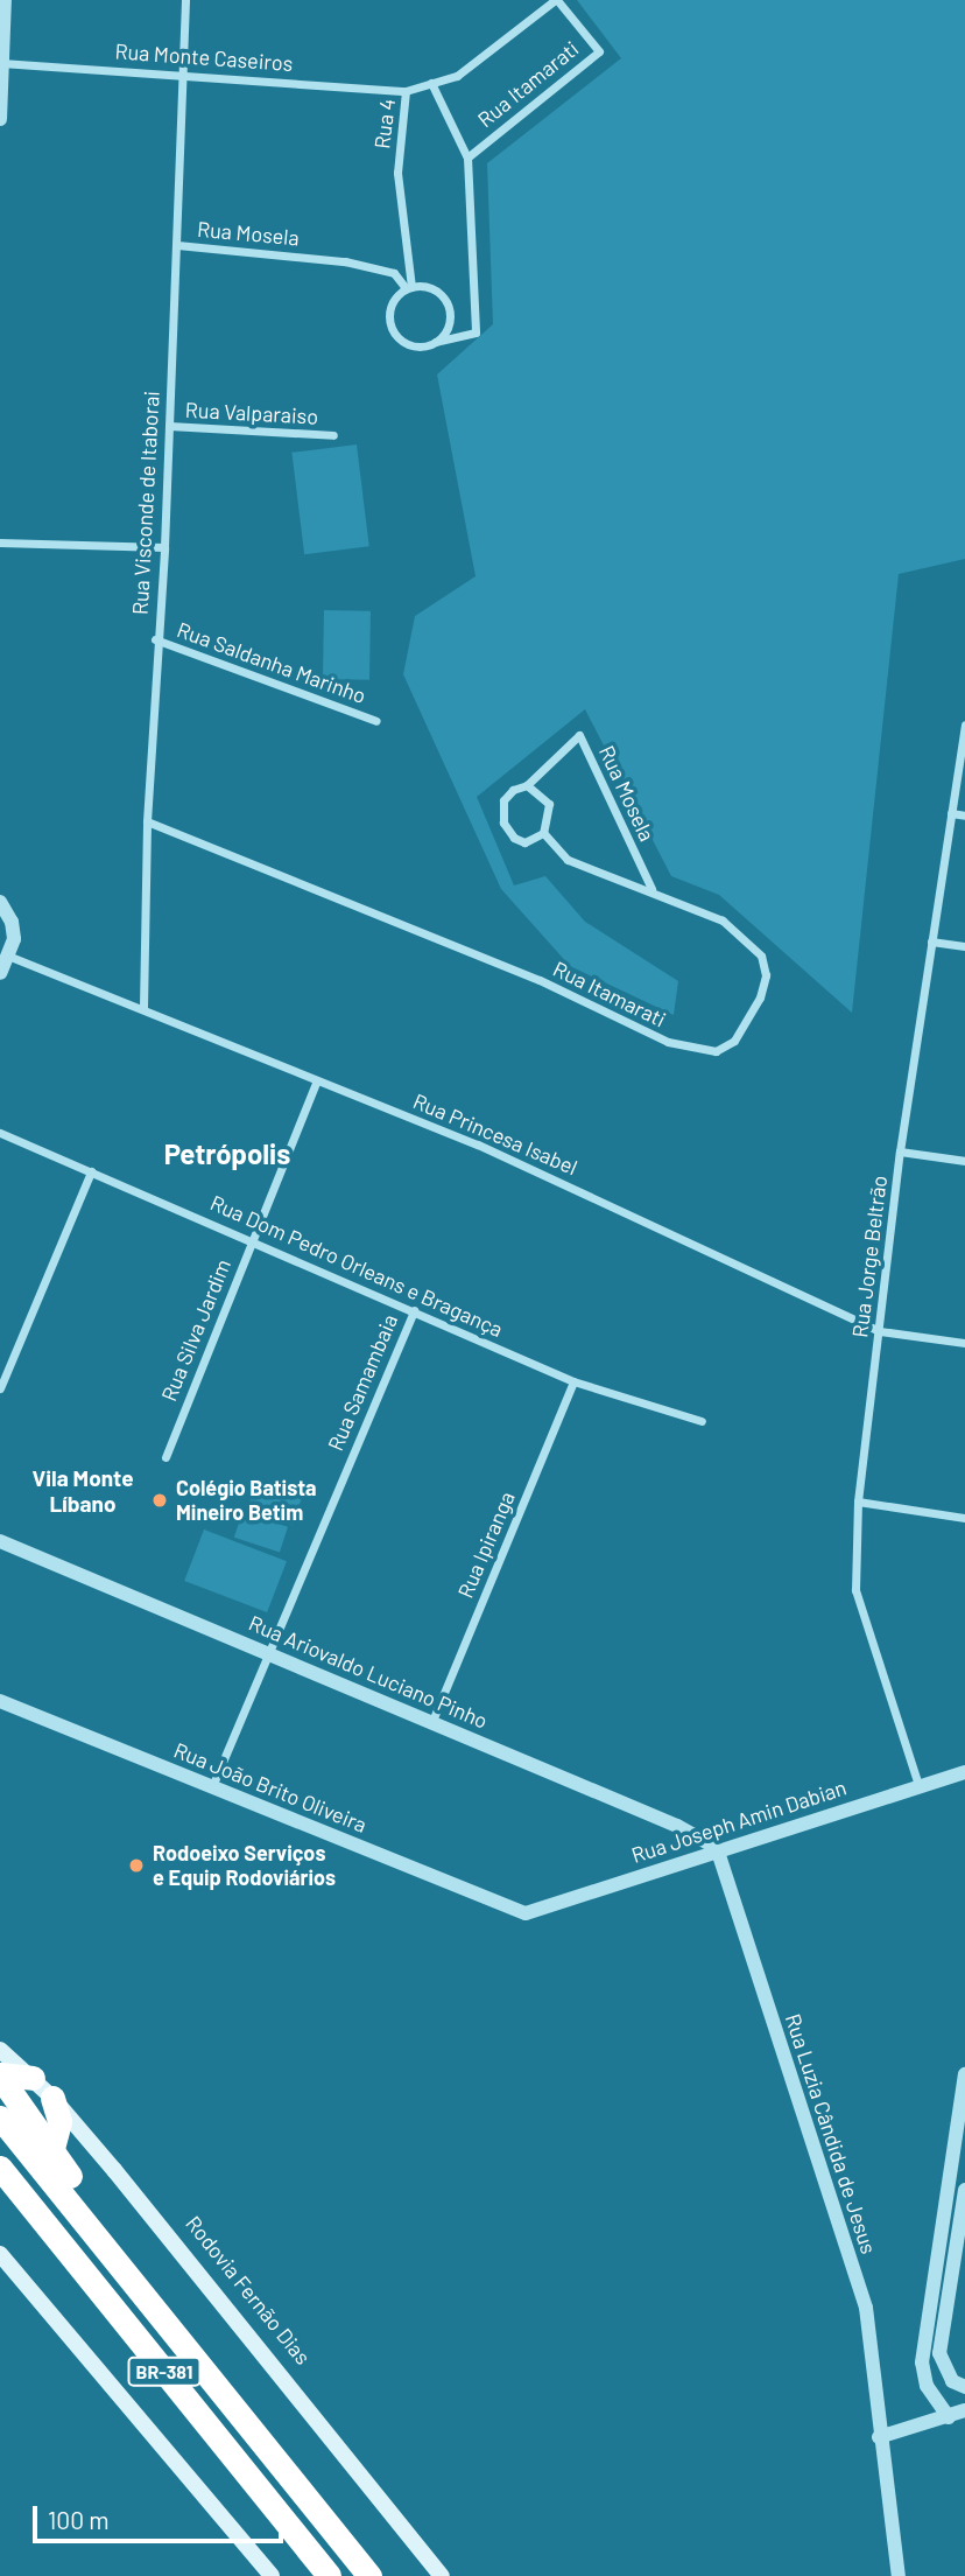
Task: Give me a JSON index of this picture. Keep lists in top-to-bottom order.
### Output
{
  "streets": {
    "highway": ["BR-381"],
    "main road": ["Rodovia Fernão Dias"],
    "street": [
      "Rua Monte Caseiros",
      "Rua Itamarati",
      "Rua 4",
      "Rua Mosela",
      "Rua Valparaiso",
      "Rua Visconde de Itaborai",
      "Rua Saldanha Marinho",
      "Rua Princesa Isabel",
      "Rua Jorge Beltrão",
      "Rua Dom Pedro Orleans e Bragança",
      "Rua Silva Jardim",
      "Rua Samambaia",
      "Rua Ipiranga",
      "Rua Ariovaldo Luciano Pinho",
      "Rua João Brito Oliveira",
      "Rua Joseph Amin Dabian",
      "Rua Luzia Cândida de Jesus"
    ]
  },
  "crossings": [
    ["Rua Monte Caseiros", "Rua 4"],
    ["Rua Monte Caseiros", "Rua Visconde de Itaborai"],
    ["Rua Itamarati", "Rua 4"],
    ["Rua Itamarati", "Rua Mosela"],
    ["Rua Itamarati", "Rua Visconde de Itaborai"],
    ["Rua 4", "Rua Mosela"],
    ["Rua Mosela", "Rua Visconde de Itaborai"],
    ["Rua Valparaiso", "Rua Visconde de Itaborai"],
    ["Rua Visconde de Itaborai", "Rua Saldanha Marinho"],
    ["Rua Visconde de Itaborai", "Rua Princesa Isabel"],
    ["Rua Princesa Isabel", "Rua Jorge Beltrão"],
    ["Rua Princesa Isabel", "Rua Silva Jardim"],
    ["Rua Jorge Beltrão", "Rua Joseph Amin Dabian"],
    ["Rua Dom Pedro Orleans e Bragança", "Rua Silva Jardim"],
    ["Rua Dom Pedro Orleans e Bragança", "Rua Samambaia"],
    ["Rua Dom Pedro Orleans e Bragança", "Rua Ipiranga"],
    ["Rua Samambaia", "Rua Ariovaldo Luciano Pinho"],
    ["Rua Samambaia", "Rua João Brito Oliveira"],
    ["Rua Ipiranga", "Rua Ariovaldo Luciano Pinho"],
    ["Rua Ariovaldo Luciano Pinho", "Rua Joseph Amin Dabian"],
    ["Rua Ariovaldo Luciano Pinho", "Rua Luzia Cândida de Jesus"],
    ["Rua João Brito Oliveira", "Rua Joseph Amin Dabian"],
    ["Rua Joseph Amin Dabian", "Rua Luzia Cândida de Jesus"]
  ],
  "districts": ["Petrópolis", "Vila Monte Líbano"],
  "places": ["Colégio Batista Mineiro Betim", "Rodoeixo Serviços e Equip Rodoviários"],
  "scale_bar": "100 m"
}
